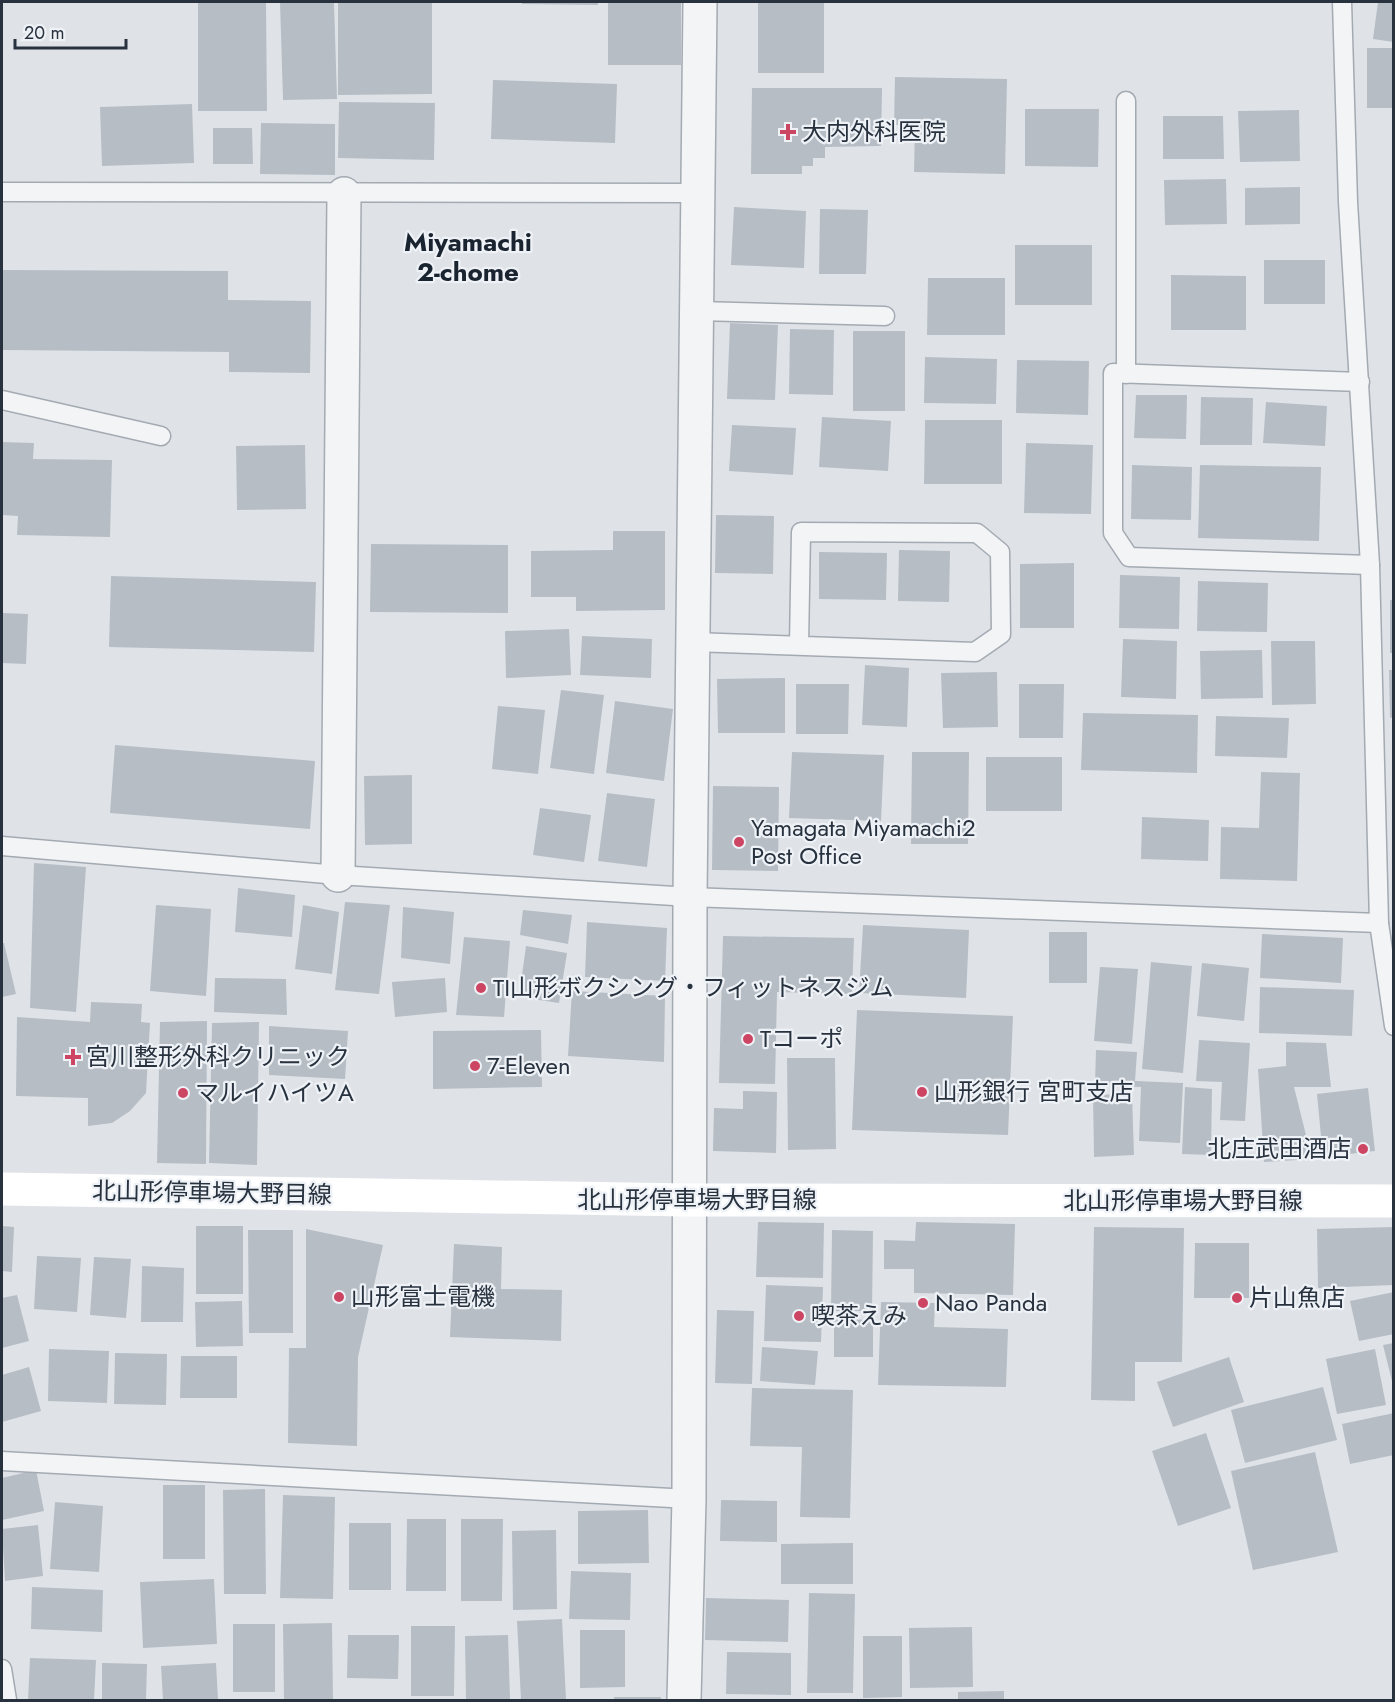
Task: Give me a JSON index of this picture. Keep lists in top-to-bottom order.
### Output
{
  "streets": {
    "main road": ["北山形停車場大野目線"]
  },
  "districts": ["Miyamachi 2-chome"],
  "places": {
    "health": ["大内外科医院", "宮川整形外科クリニック"],
    "other": [
      "Yamagata Miyamachi2 Post Office",
      "TI山形ボクシング・フィットネスジム",
      "Tコーポ",
      "7-Eleven",
      "山形銀行 宮町支店",
      "マルイハイツA",
      "北庄武田酒店",
      "山形富士電機",
      "片山魚店",
      "Nao Panda",
      "喫茶えみ"
    ]
  },
  "scale_bar": "20 m"
}
